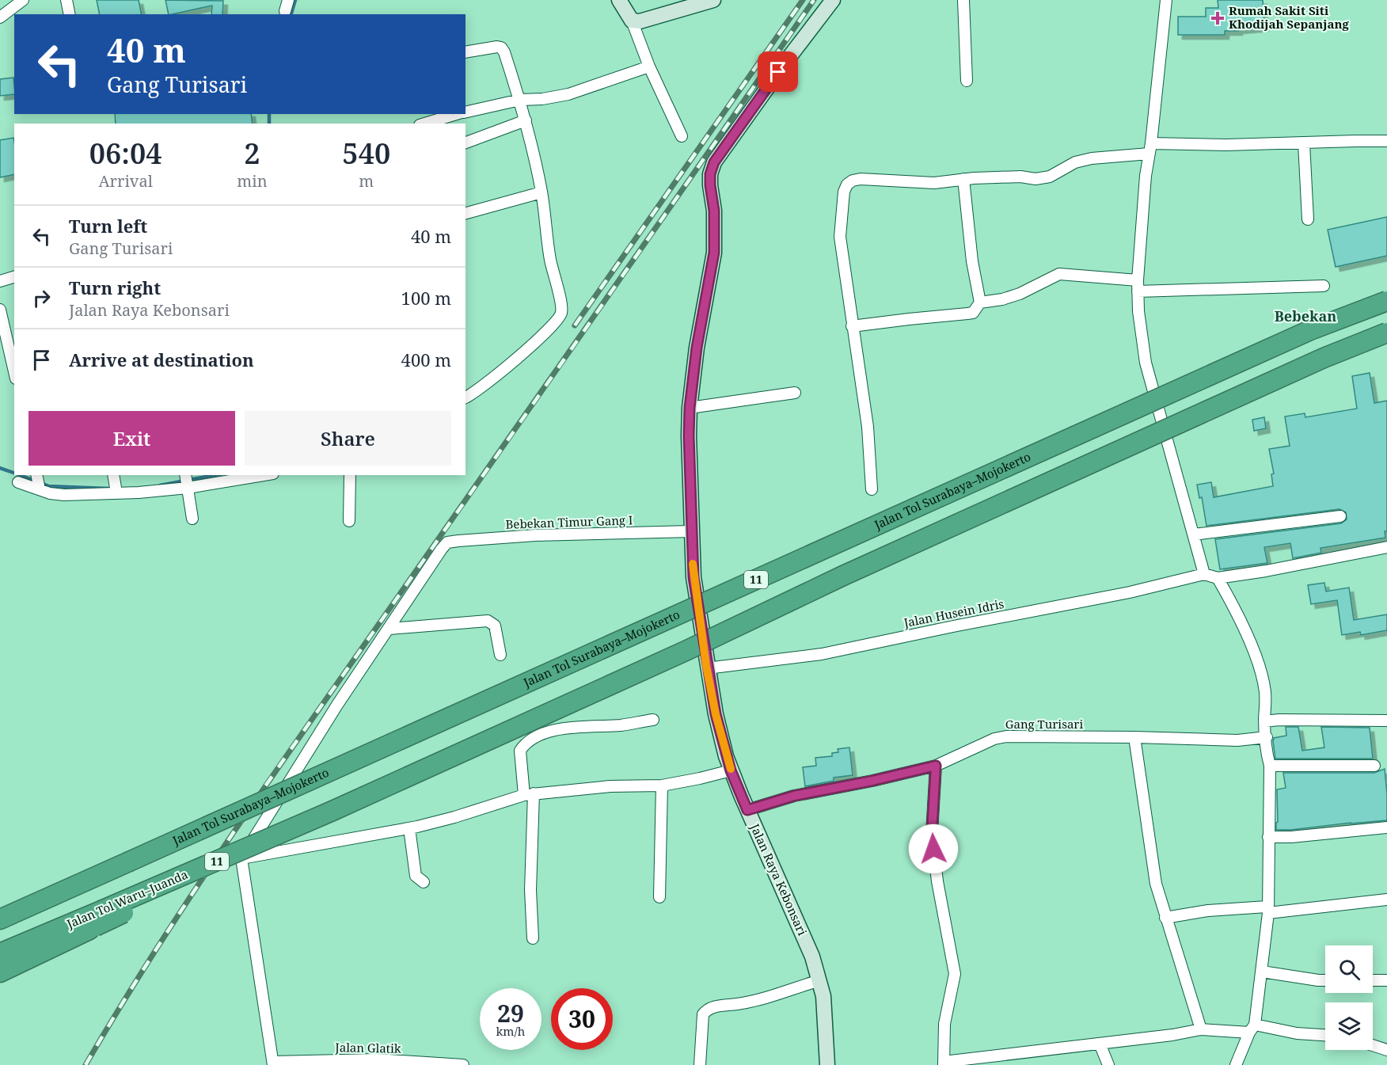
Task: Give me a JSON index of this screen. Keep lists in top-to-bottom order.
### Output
{
  "streets": {
    "highway": ["Jalan Tol Surabaya–Mojokerto", "11", "Jalan Tol Waru–Juanda"],
    "main road": ["Jalan Raya Kebonsari"],
    "street": [
      "Bebekan Timur Gang I",
      "Jalan Husein Idris",
      "Gang Turisari",
      "Jalan Glatik"
    ]
  },
  "crossings": [
    ["Bebekan Timur Gang I", "Jalan Raya Kebonsari"],
    ["Jalan Husein Idris", "Jalan Raya Kebonsari"],
    ["Gang Turisari", "Jalan Raya Kebonsari"]
  ],
  "districts": ["Bebekan"],
  "places": {
    "health": ["Rumah Sakit Siti Khodijah Sepanjang"]
  },
  "page": {
    "turn": ["40 m", "Gang Turisari"],
    "eta": [
      "06:04",
      "Arrival",
      "2",
      "min",
      "540",
      "m"
    ],
    "list": [
      {
        "name": "Turn left",
        "note": "Gang Turisari",
        "value": "40 m"
      },
      {
        "name": "Turn right",
        "note": "Jalan Raya Kebonsari",
        "value": "100 m"
      },
      {
        "name": "Arrive at destination",
        "value": "400 m"
      }
    ],
    "buttons": ["Exit", "Share"],
    "speed": "29 km/h",
    "limit": "30"
  }
}
